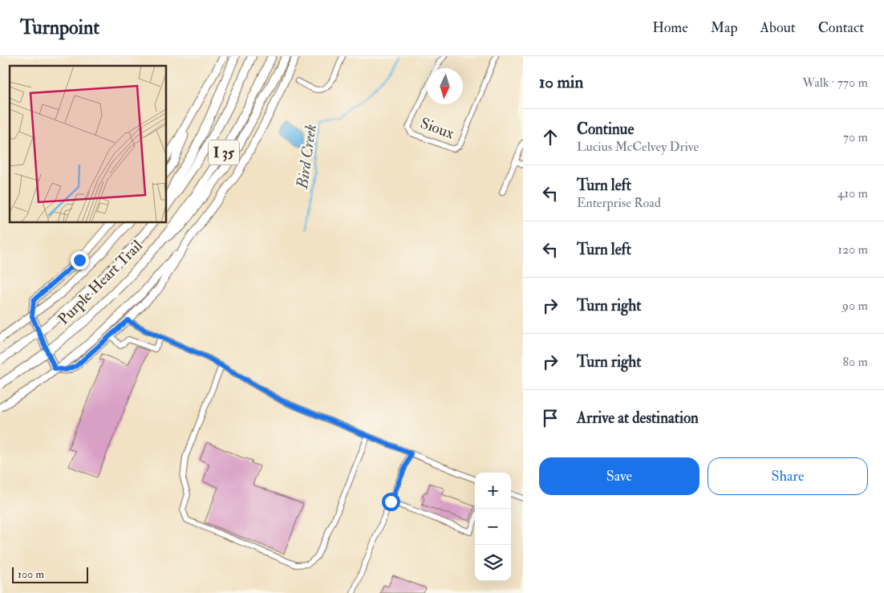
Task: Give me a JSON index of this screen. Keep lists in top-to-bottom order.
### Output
{
  "streets": {
    "highway": ["I 35", "Purple Heart Trail"],
    "street": ["Sioux"]
  },
  "water": ["Bird Creek"],
  "scale_bar": "100 m",
  "north": "bottom",
  "page": {
    "header": "Turnpoint",
    "nav": [
      "Home",
      "Map",
      "About",
      "Contact"
    ],
    "heading": ["10 min", "Walk · 770 m"],
    "list": [
      ["Continue", "Lucius McCelvey Drive", "70 m"],
      ["Turn left", "Enterprise Road", "410 m"],
      ["Turn left", "120 m"],
      ["Turn right", "90 m"],
      ["Turn right", "80 m"],
      "Arrive at destination"
    ],
    "buttons": ["Save", "Share"],
    "map_buttons": ["+", "−"],
    "scale": "100 m"
  }
}
